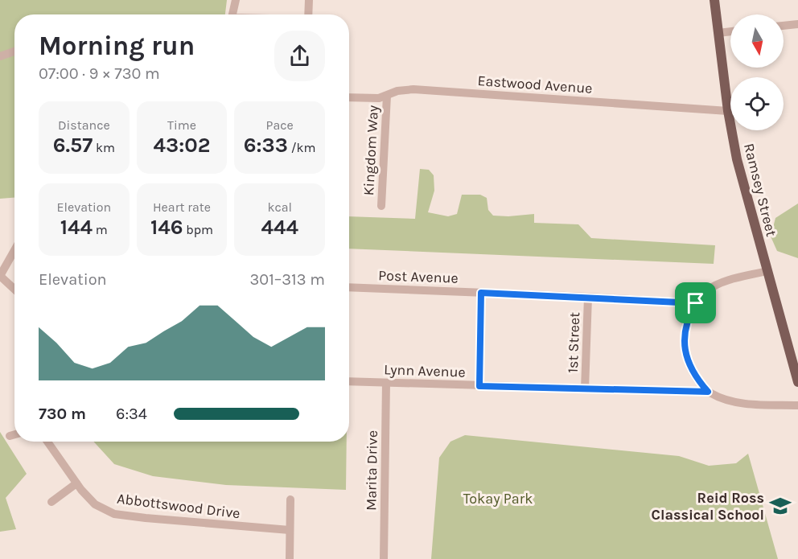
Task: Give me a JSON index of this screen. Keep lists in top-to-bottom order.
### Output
{
  "streets": {
    "main road": ["Ramsey Street"],
    "street": [
      "Eastwood Avenue",
      "Kingdom Way",
      "Post Avenue",
      "1st Street",
      "Lynn Avenue",
      "Marita Drive",
      "Abbottswood Drive"
    ]
  },
  "crossings": [
    ["Eastwood Avenue", "Kingdom Way"],
    ["Eastwood Avenue", "Ramsey Street"],
    ["Post Avenue", "1st Street"],
    ["1st Street", "Lynn Avenue"],
    ["Lynn Avenue", "Marita Drive"]
  ],
  "parks": ["Tokay Park"],
  "places": {
    "school or university": ["Reid Ross Classical School"]
  },
  "north": "bottom",
  "page": {
    "heading": ["Morning run", "07:00 · 9 × 730 m"],
    "stats": [
      ["Distance", "6.57 km"],
      ["Time", "43:02"],
      ["Pace", "6:33 /km"],
      ["Elevation", "144 m"],
      ["Heart rate", "146 bpm"],
      ["kcal", "444"]
    ],
    "chart": ["Elevation", "301–313 m"],
    "list": [
      {
        "name": "730 m",
        "note": "6:34"
      }
    ]
  }
}
